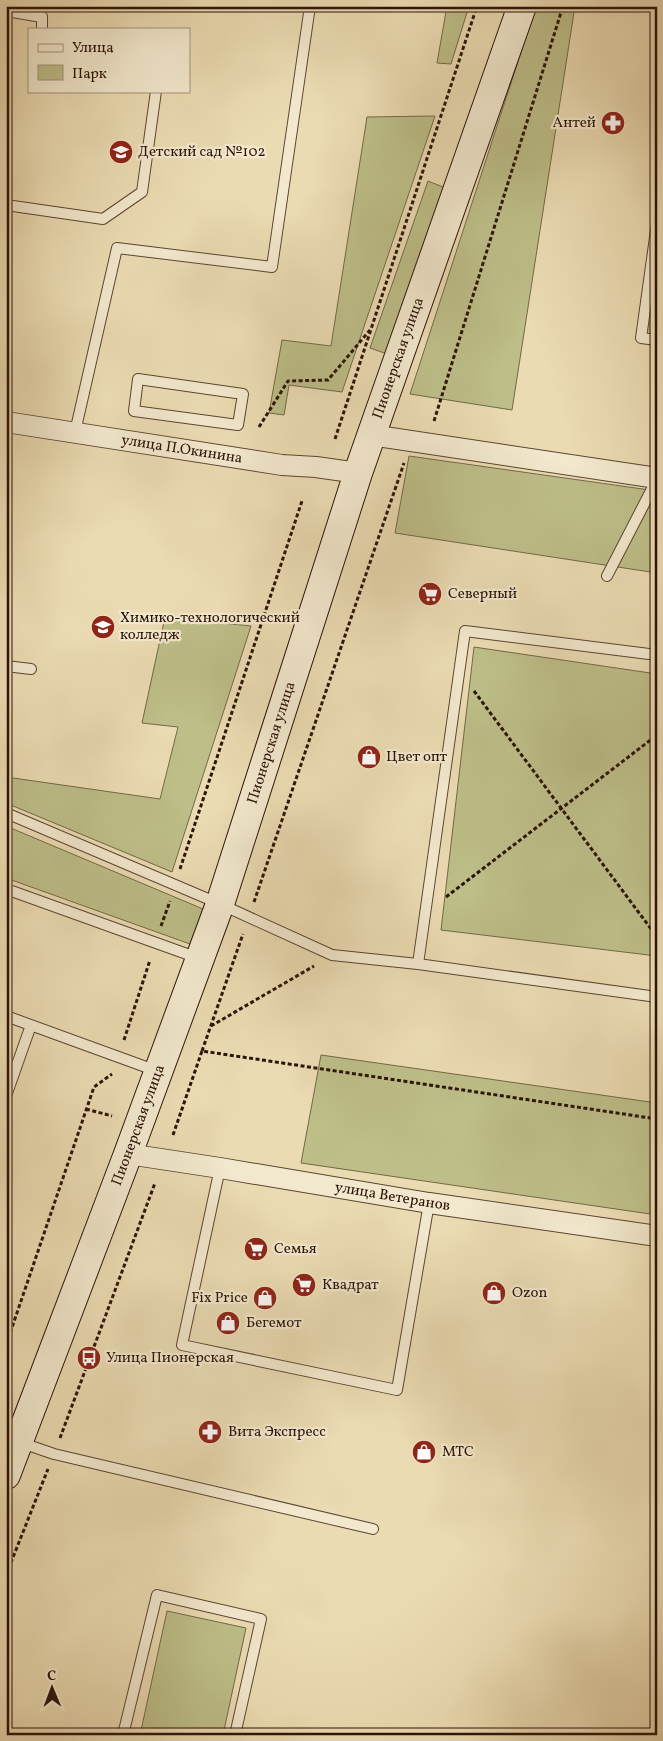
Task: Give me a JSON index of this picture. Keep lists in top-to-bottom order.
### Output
{
  "streets": {
    "street": ["Пионерская улица", "улица П.Окинина", "улица Ветеранов"]
  },
  "crossings": [
    ["Пионерская улица", "улица П.Окинина"],
    ["Пионерская улица", "улица Ветеранов"]
  ],
  "places": {
    "pharmacy": ["Антей", "Вита Экспресс"],
    "school or university": ["Детский сад №102", "Химико-технологический колледж"],
    "supermarket": ["Северный", "Семья", "Квадрат"],
    "shop": [
      "Цвет опт",
      "Ozon",
      "Fix Price",
      "Бегемот",
      "МТС"
    ],
    "bus stop": ["Улица Пионерская"]
  },
  "legend": ["Улица", "Парк"],
  "north": "top"
}
